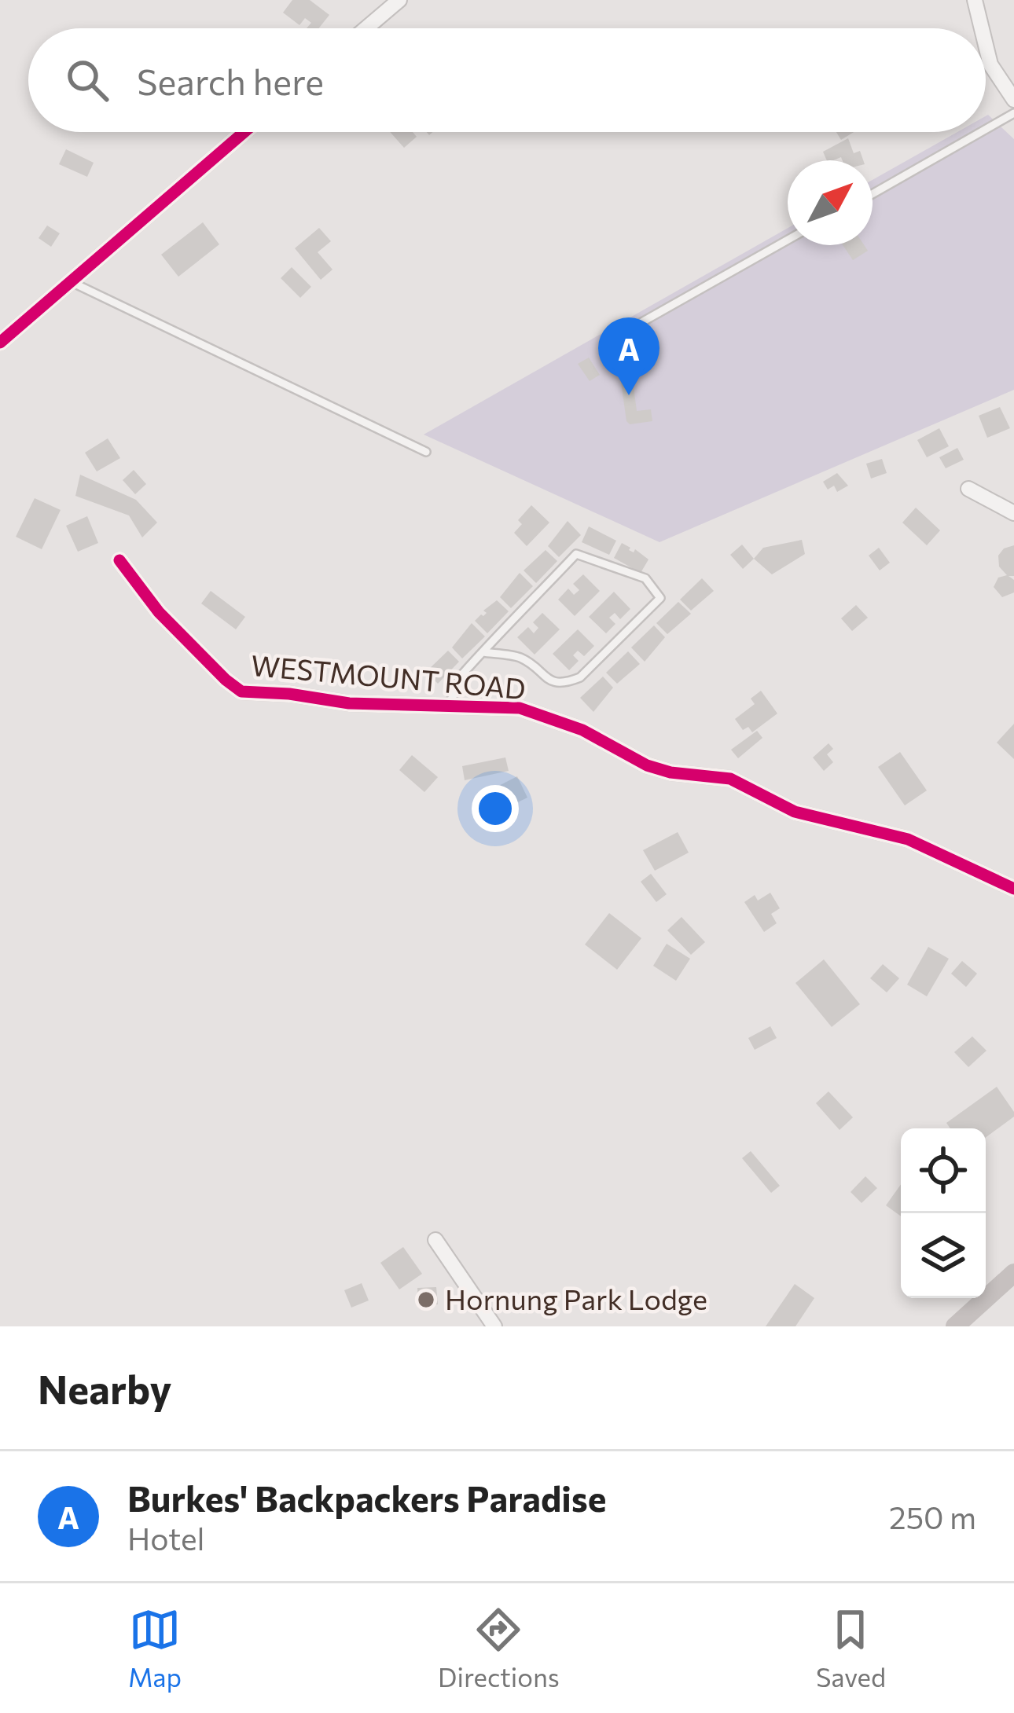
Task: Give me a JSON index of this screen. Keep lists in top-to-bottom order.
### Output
{
  "streets": {
    "street": ["WESTMOUNT ROAD"]
  },
  "places": ["Hornung Park Lodge"],
  "north": "top right",
  "page": {
    "search": "Search here",
    "pins": "A",
    "heading": "Nearby",
    "list": [
      {
        "mark": "A",
        "name": "Burkes' Backpackers Paradise",
        "note": "Hotel",
        "value": "250 m"
      }
    ],
    "nav": ["Map", "Directions", "Saved"]
  }
}
